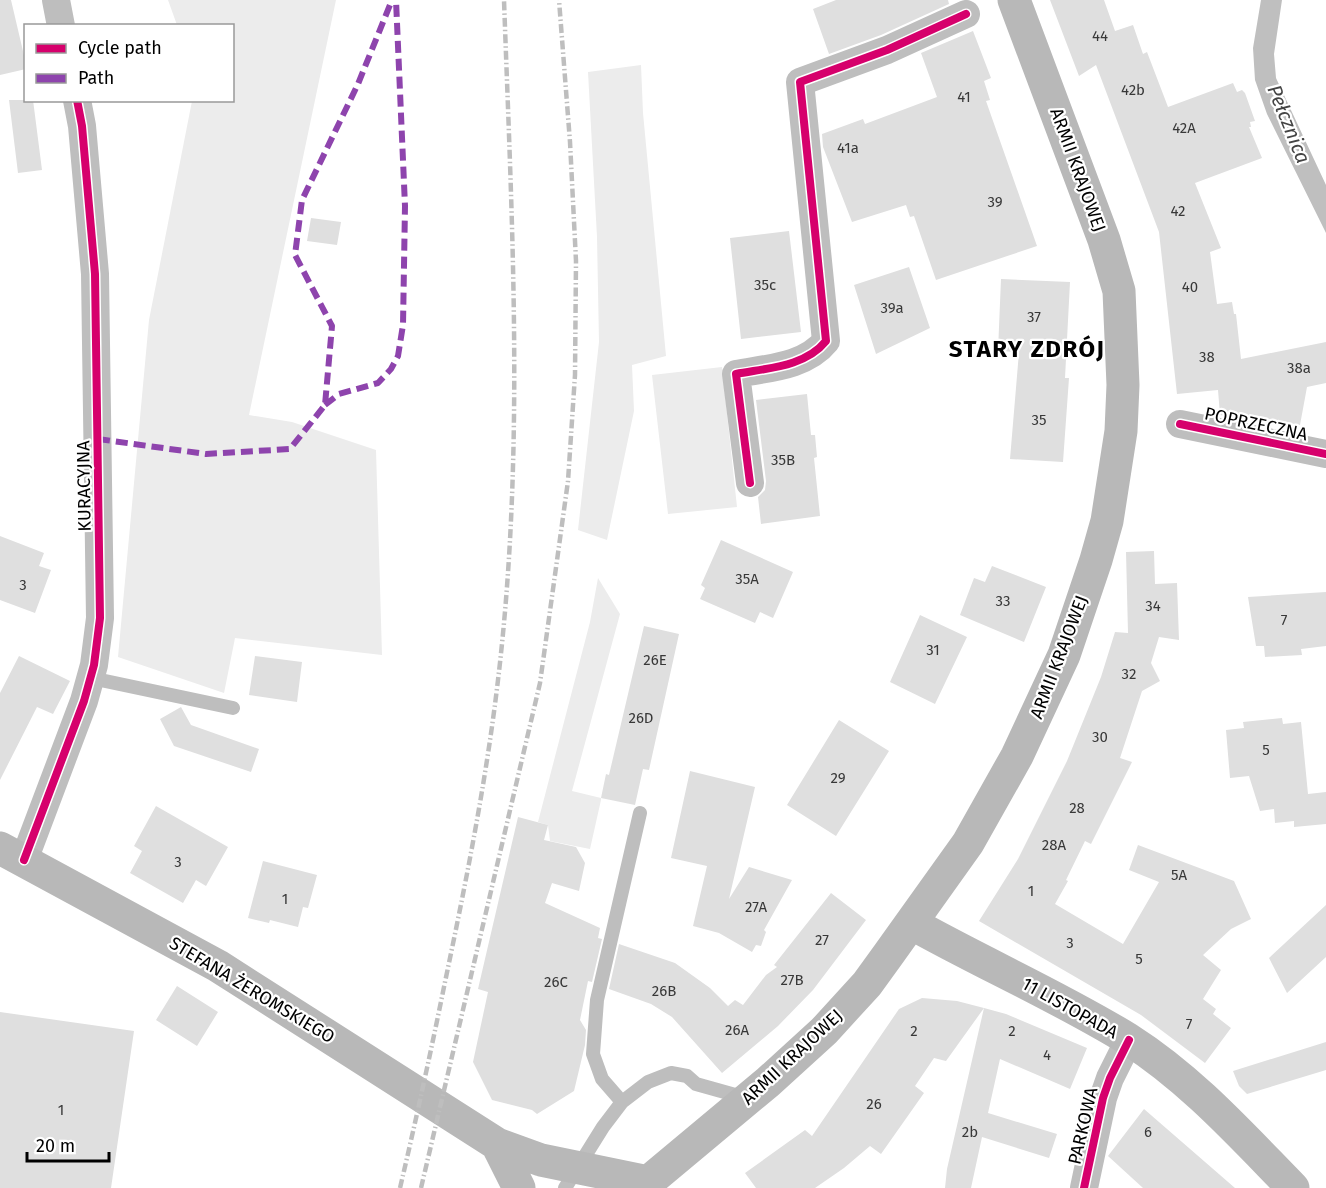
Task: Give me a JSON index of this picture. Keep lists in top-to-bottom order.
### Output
{
  "streets": {
    "main road": ["ARMII KRAJOWEJ", "STEFANA ŻEROMSKIEGO", "11 LISTOPADA"],
    "street": ["POPRZECZNA", "KURACYJNA", "PARKOWA"]
  },
  "crossings": [
    ["ARMII KRAJOWEJ", "STEFANA ŻEROMSKIEGO"],
    ["ARMII KRAJOWEJ", "11 LISTOPADA"],
    ["KURACYJNA", "STEFANA ŻEROMSKIEGO"],
    ["11 LISTOPADA", "PARKOWA"]
  ],
  "districts": ["STARY ZDRÓJ"],
  "water": ["Pełcznica"],
  "house_numbers": [
    "44",
    "42b",
    "41",
    "42A",
    "41a",
    "39",
    "42",
    "35c",
    "40",
    "39a",
    "37",
    "38",
    "38a",
    "35",
    "35B",
    "35A",
    "3",
    "33",
    "34",
    "7",
    "31",
    "26E",
    "32",
    "26D",
    "30",
    "5",
    "29",
    "28",
    "28A",
    "3",
    "5A",
    "1",
    "1",
    "27A",
    "27",
    "3",
    "5",
    "27B",
    "26C",
    "26B",
    "7",
    "26A",
    "2",
    "2",
    "4",
    "26",
    "1",
    "2b",
    "6"
  ],
  "legend": ["Cycle path", "Path"],
  "scale_bar": "20 m"
}
